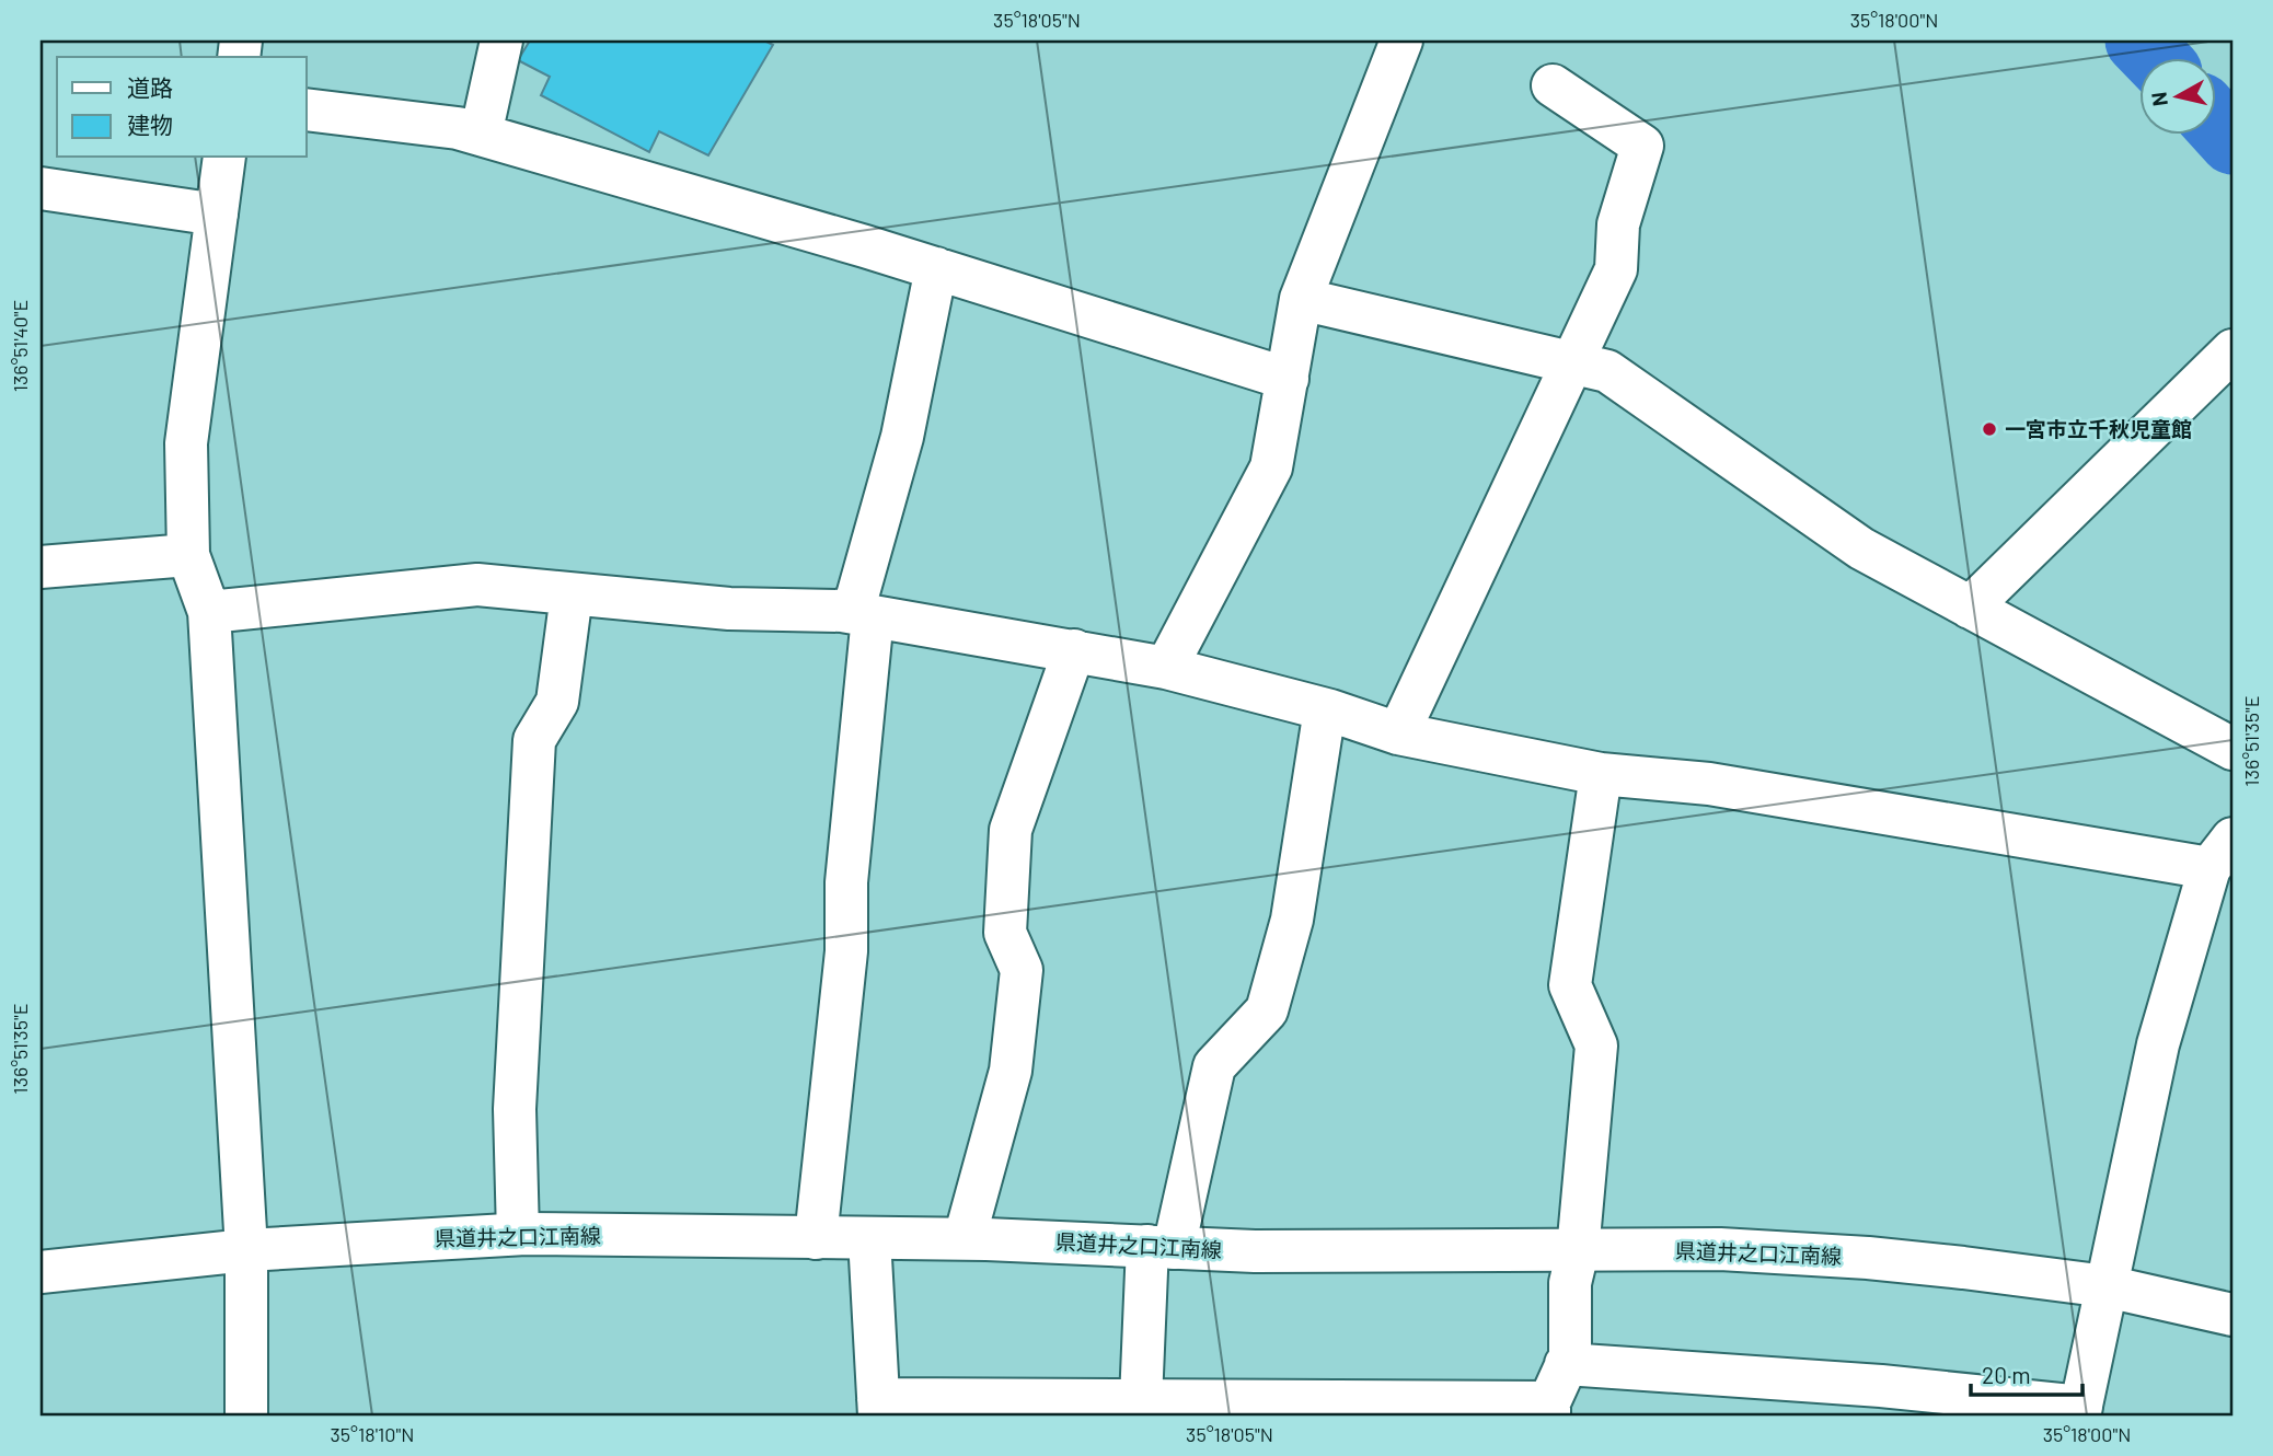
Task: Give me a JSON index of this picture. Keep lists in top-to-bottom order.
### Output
{
  "streets": {
    "street": ["県道井之口江南線"]
  },
  "places": ["一宮市立千秋児童館"],
  "legend": ["道路", "建物"],
  "scale_bar": "20 m",
  "north": "left",
  "coordinates": [
    "35°18'05\"N",
    "35°18'00\"N",
    "136°51'40\"E",
    "136°51'35\"E",
    "35°18'10\"N"
  ]
}
